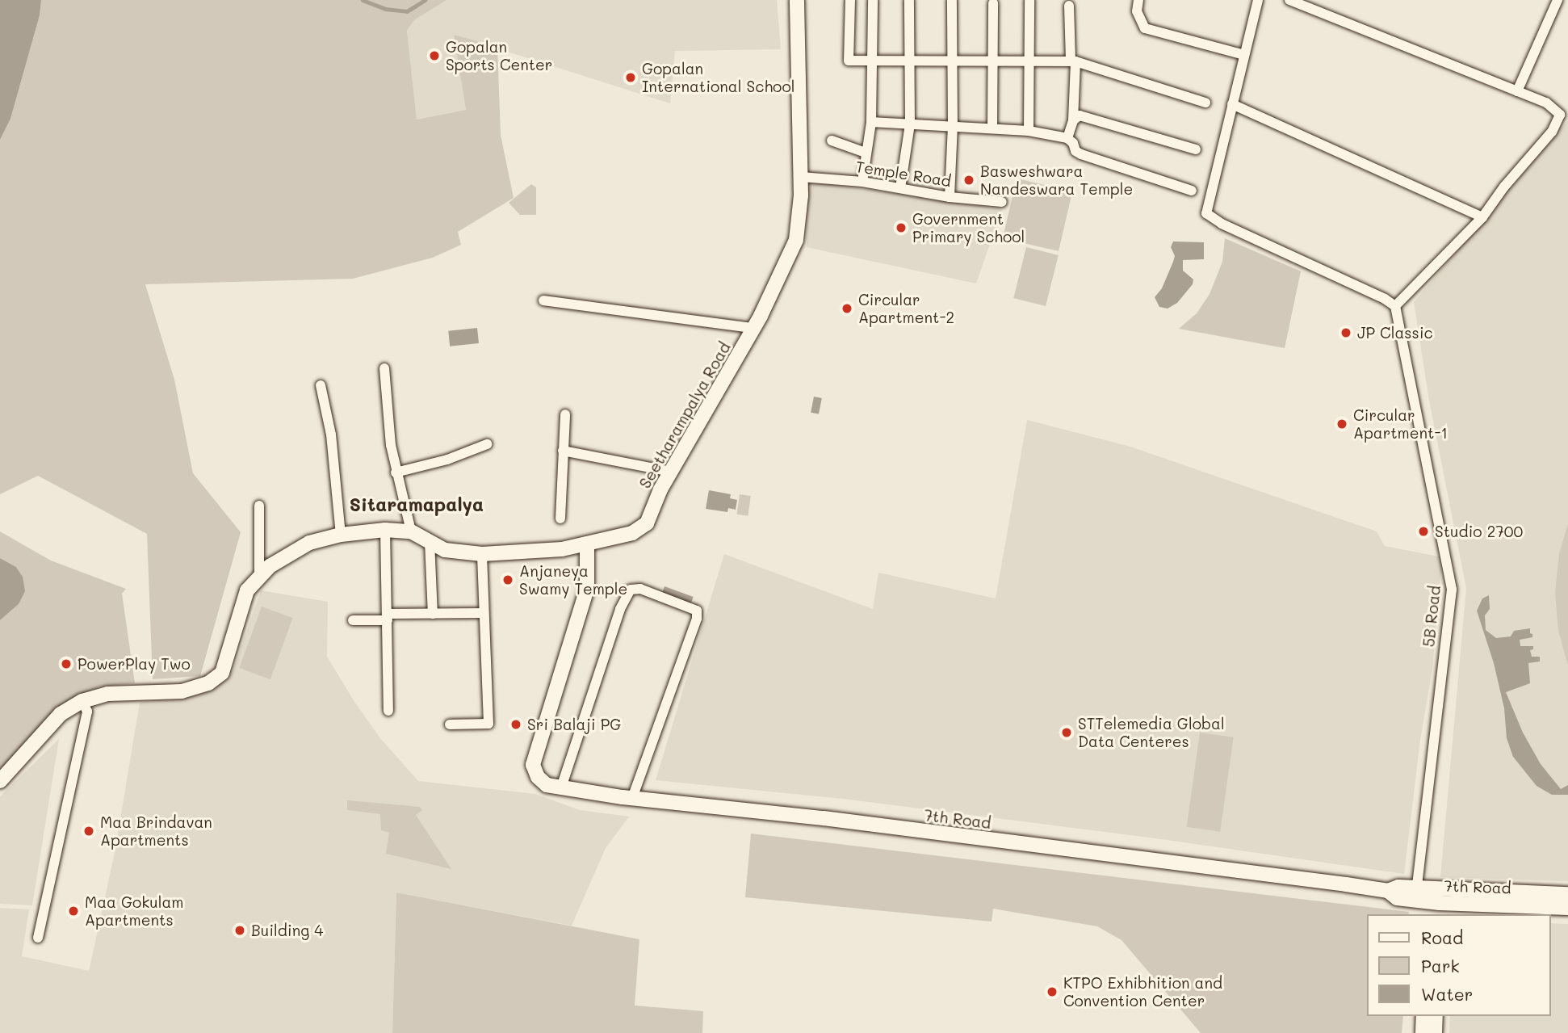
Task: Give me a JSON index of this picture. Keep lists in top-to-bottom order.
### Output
{
  "streets": {
    "street": [
      "Temple Road",
      "Seetharampalya Road",
      "5B Road",
      "7th Road"
    ]
  },
  "crossings": [
    ["Temple Road", "Seetharampalya Road"],
    ["Seetharampalya Road", "7th Road"],
    ["5B Road", "7th Road"]
  ],
  "districts": ["Sitaramapalya"],
  "places": [
    "Gopalan Sports Center",
    "Gopalan International School",
    "Basweshwara Nandeswara Temple",
    "Government Primary School",
    "Circular Apartment-2",
    "JP Classic",
    "Circular Apartment-1",
    "Studio 2700",
    "Anjaneya Swamy Temple",
    "PowerPlay Two",
    "Sri Balaji PG",
    "STTelemedia Global Data Centeres",
    "Maa Brindavan Apartments",
    "Maa Gokulam Apartments",
    "Building 4",
    "KTPO Exhibhition and Convention Center"
  ],
  "legend": ["Road", "Park", "Water"]
}
